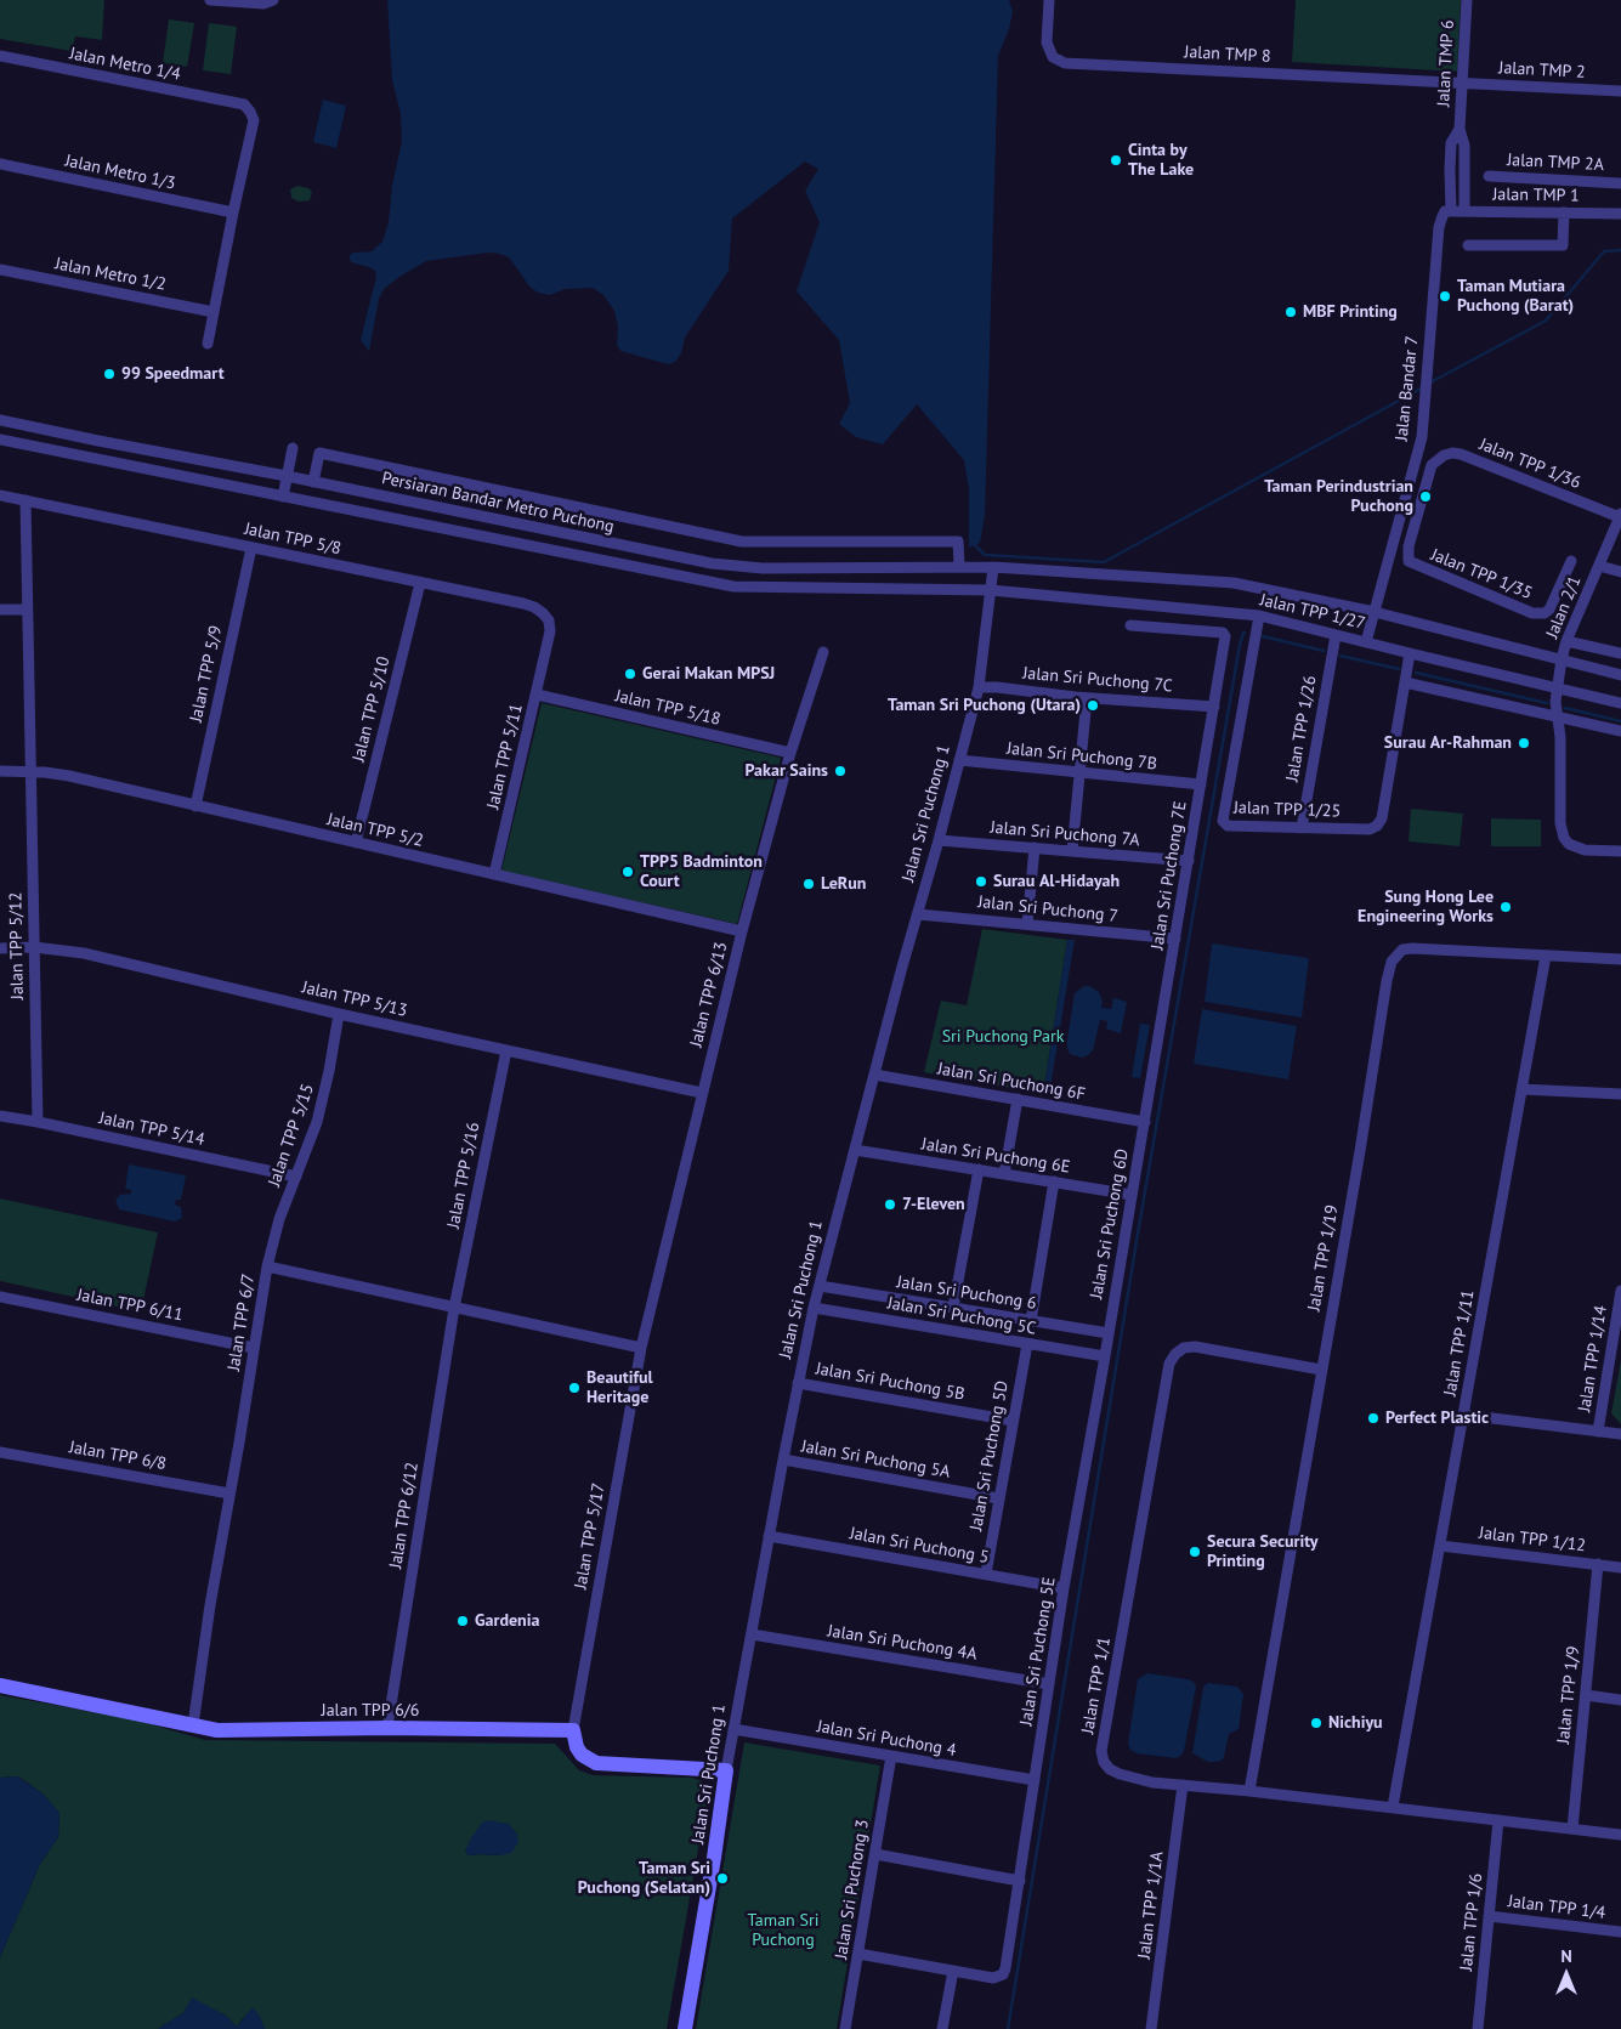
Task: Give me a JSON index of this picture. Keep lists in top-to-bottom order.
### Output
{
  "streets": {
    "street": [
      "Jalan TMP 8",
      "Jalan TMP 6",
      "Jalan Metro 1/4",
      "Jalan TMP 2",
      "Jalan TMP 2A",
      "Jalan Metro 1/3",
      "Jalan TMP 1",
      "Jalan Metro 1/2",
      "Jalan Bandar 7",
      "Jalan TPP 1/36",
      "Persiaran Bandar Metro Puchong",
      "Jalan TPP 5/8",
      "Jalan TPP 1/35",
      "Jalan 2/1",
      "Jalan TPP 1/27",
      "Jalan TPP 5/9",
      "Jalan Sri Puchong 7C",
      "Jalan TPP 5/18",
      "Jalan TPP 5/10",
      "Jalan TPP 1/26",
      "Jalan TPP 5/11",
      "Jalan Sri Puchong 7B",
      "Jalan TPP 1/25",
      "Jalan Sri Puchong 1",
      "Jalan TPP 5/2",
      "Jalan Sri Puchong 7A",
      "Jalan Sri Puchong 7E",
      "Jalan Sri Puchong 7",
      "Jalan TPP 5/12",
      "Jalan TPP 6/13",
      "Jalan TPP 5/13",
      "Jalan Sri Puchong 6F",
      "Jalan TPP 5/14",
      "Jalan TPP 5/15",
      "Jalan Sri Puchong 6E",
      "Jalan TPP 5/16",
      "Jalan Sri Puchong 6D",
      "Jalan TPP 1/19",
      "Jalan Sri Puchong 6",
      "Jalan TPP 6/11",
      "Jalan Sri Puchong 5C",
      "Jalan TPP 6/7",
      "Jalan TPP 1/11",
      "Jalan TPP 1/14",
      "Jalan Sri Puchong 5B",
      "Jalan TPP 6/8",
      "Jalan Sri Puchong 5D",
      "Jalan Sri Puchong 5A",
      "Jalan TPP 6/12",
      "Jalan TPP 5/17",
      "Jalan TPP 1/12",
      "Jalan Sri Puchong 5",
      "Jalan Sri Puchong 4A",
      "Jalan Sri Puchong 5E",
      "Jalan TPP 1/1",
      "Jalan TPP 1/9",
      "Jalan TPP 6/6",
      "Jalan Sri Puchong 4",
      "Jalan Sri Puchong 3",
      "Jalan TPP 1/1A",
      "Jalan TPP 1/4",
      "Jalan TPP 1/6"
    ]
  },
  "crossings": [
    ["Jalan TMP 8", "Jalan TMP 6"],
    ["Jalan TMP 8", "Jalan TMP 2"],
    ["Jalan TMP 6", "Jalan TMP 2"],
    ["Jalan TMP 6", "Jalan TMP 1"],
    ["Jalan TMP 6", "Jalan Bandar 7"],
    ["Jalan Metro 1/4", "Jalan Metro 1/3"],
    ["Jalan TMP 1", "Jalan Bandar 7"],
    ["Jalan Bandar 7", "Jalan TPP 1/27"],
    ["Jalan TPP 1/36", "Jalan TPP 1/35"],
    ["Jalan TPP 1/36", "Jalan 2/1"],
    ["Persiaran Bandar Metro Puchong", "Jalan TPP 1/27"],
    ["Persiaran Bandar Metro Puchong", "Jalan Sri Puchong 1"],
    ["Jalan TPP 5/8", "Jalan TPP 5/9"],
    ["Jalan TPP 5/8", "Jalan TPP 5/10"],
    ["Jalan TPP 5/8", "Jalan TPP 5/11"],
    ["Jalan TPP 5/8", "Jalan TPP 5/12"],
    ["Jalan 2/1", "Jalan TPP 1/27"],
    ["Jalan TPP 1/27", "Jalan TPP 1/26"],
    ["Jalan TPP 1/27", "Jalan TPP 1/25"],
    ["Jalan TPP 1/27", "Jalan Sri Puchong 1"],
    ["Jalan TPP 5/9", "Jalan TPP 5/2"],
    ["Jalan Sri Puchong 7C", "Jalan Sri Puchong 1"],
    ["Jalan Sri Puchong 7C", "Jalan Sri Puchong 7E"],
    ["Jalan TPP 5/18", "Jalan TPP 5/11"],
    ["Jalan TPP 5/18", "Jalan TPP 6/13"],
    ["Jalan TPP 5/10", "Jalan TPP 5/2"],
    ["Jalan TPP 1/26", "Jalan TPP 1/25"],
    ["Jalan TPP 5/11", "Jalan TPP 5/2"],
    ["Jalan Sri Puchong 7B", "Jalan Sri Puchong 1"],
    ["Jalan Sri Puchong 7B", "Jalan Sri Puchong 7E"],
    ["Jalan Sri Puchong 1", "Jalan Sri Puchong 7A"],
    ["Jalan Sri Puchong 1", "Jalan Sri Puchong 7"],
    ["Jalan Sri Puchong 1", "Jalan Sri Puchong 6F"],
    ["Jalan Sri Puchong 1", "Jalan Sri Puchong 6E"],
    ["Jalan Sri Puchong 1", "Jalan Sri Puchong 6"],
    ["Jalan Sri Puchong 1", "Jalan Sri Puchong 5C"],
    ["Jalan Sri Puchong 1", "Jalan Sri Puchong 5B"],
    ["Jalan Sri Puchong 1", "Jalan Sri Puchong 5A"],
    ["Jalan Sri Puchong 1", "Jalan Sri Puchong 5"],
    ["Jalan Sri Puchong 1", "Jalan Sri Puchong 4A"],
    ["Jalan Sri Puchong 1", "Jalan Sri Puchong 4"],
    ["Jalan TPP 5/2", "Jalan TPP 5/12"],
    ["Jalan TPP 5/2", "Jalan TPP 6/13"],
    ["Jalan Sri Puchong 7A", "Jalan Sri Puchong 7E"],
    ["Jalan Sri Puchong 7E", "Jalan Sri Puchong 7"],
    ["Jalan Sri Puchong 7E", "Jalan Sri Puchong 6F"],
    ["Jalan Sri Puchong 7E", "Jalan Sri Puchong 6D"],
    ["Jalan TPP 5/12", "Jalan TPP 5/13"],
    ["Jalan TPP 5/12", "Jalan TPP 5/14"],
    ["Jalan TPP 6/13", "Jalan TPP 5/13"],
    ["Jalan TPP 6/13", "Jalan TPP 6/7"],
    ["Jalan TPP 6/13", "Jalan TPP 5/17"],
    ["Jalan TPP 5/13", "Jalan TPP 5/15"],
    ["Jalan TPP 5/13", "Jalan TPP 5/16"],
    ["Jalan Sri Puchong 6F", "Jalan Sri Puchong 6D"],
    ["Jalan TPP 5/14", "Jalan TPP 5/15"],
    ["Jalan TPP 5/15", "Jalan TPP 6/7"],
    ["Jalan Sri Puchong 6E", "Jalan Sri Puchong 6D"],
    ["Jalan TPP 5/16", "Jalan TPP 6/7"],
    ["Jalan TPP 5/16", "Jalan TPP 6/12"],
    ["Jalan Sri Puchong 6D", "Jalan Sri Puchong 6"],
    ["Jalan Sri Puchong 6D", "Jalan Sri Puchong 5E"],
    ["Jalan TPP 1/19", "Jalan TPP 1/11"],
    ["Jalan TPP 1/19", "Jalan TPP 1/1"],
    ["Jalan Sri Puchong 6", "Jalan Sri Puchong 5E"],
    ["Jalan TPP 6/11", "Jalan TPP 6/7"],
    ["Jalan Sri Puchong 5C", "Jalan Sri Puchong 5D"],
    ["Jalan Sri Puchong 5C", "Jalan Sri Puchong 5E"],
    ["Jalan TPP 6/7", "Jalan TPP 6/8"],
    ["Jalan TPP 6/7", "Jalan TPP 6/12"],
    ["Jalan TPP 6/7", "Jalan TPP 5/17"],
    ["Jalan TPP 6/7", "Jalan TPP 6/6"],
    ["Jalan TPP 1/11", "Jalan TPP 1/12"],
    ["Jalan TPP 1/11", "Jalan TPP 1/1"],
    ["Jalan Sri Puchong 5B", "Jalan Sri Puchong 5D"],
    ["Jalan Sri Puchong 5D", "Jalan Sri Puchong 5A"],
    ["Jalan Sri Puchong 5D", "Jalan Sri Puchong 5"],
    ["Jalan TPP 6/12", "Jalan TPP 6/6"],
    ["Jalan TPP 5/17", "Jalan TPP 6/6"],
    ["Jalan TPP 1/12", "Jalan TPP 1/9"],
    ["Jalan Sri Puchong 5", "Jalan Sri Puchong 5E"],
    ["Jalan Sri Puchong 4A", "Jalan Sri Puchong 5E"],
    ["Jalan Sri Puchong 5E", "Jalan Sri Puchong 4"],
    ["Jalan TPP 1/1", "Jalan TPP 1/9"],
    ["Jalan TPP 1/1", "Jalan TPP 1/1A"],
    ["Jalan TPP 1/1", "Jalan TPP 1/6"],
    ["Jalan Sri Puchong 4", "Jalan Sri Puchong 3"],
    ["Jalan TPP 1/4", "Jalan TPP 1/6"]
  ],
  "parks": ["Sri Puchong Park", "Taman Sri Puchong"],
  "places": [
    "Cinta by The Lake",
    "Taman Mutiara Puchong (Barat)",
    "MBF Printing",
    "99 Speedmart",
    "Taman Perindustrian Puchong",
    "Gerai Makan MPSJ",
    "Taman Sri Puchong (Utara)",
    "Surau Ar-Rahman",
    "Pakar Sains",
    "TPP5 Badminton Court",
    "Surau Al-Hidayah",
    "LeRun",
    "Sung Hong Lee Engineering Works",
    "7-Eleven",
    "Beautiful Heritage",
    "Perfect Plastic",
    "Secura Security Printing",
    "Gardenia",
    "Nichiyu",
    "Taman Sri Puchong (Selatan)"
  ],
  "north": "top"
}
